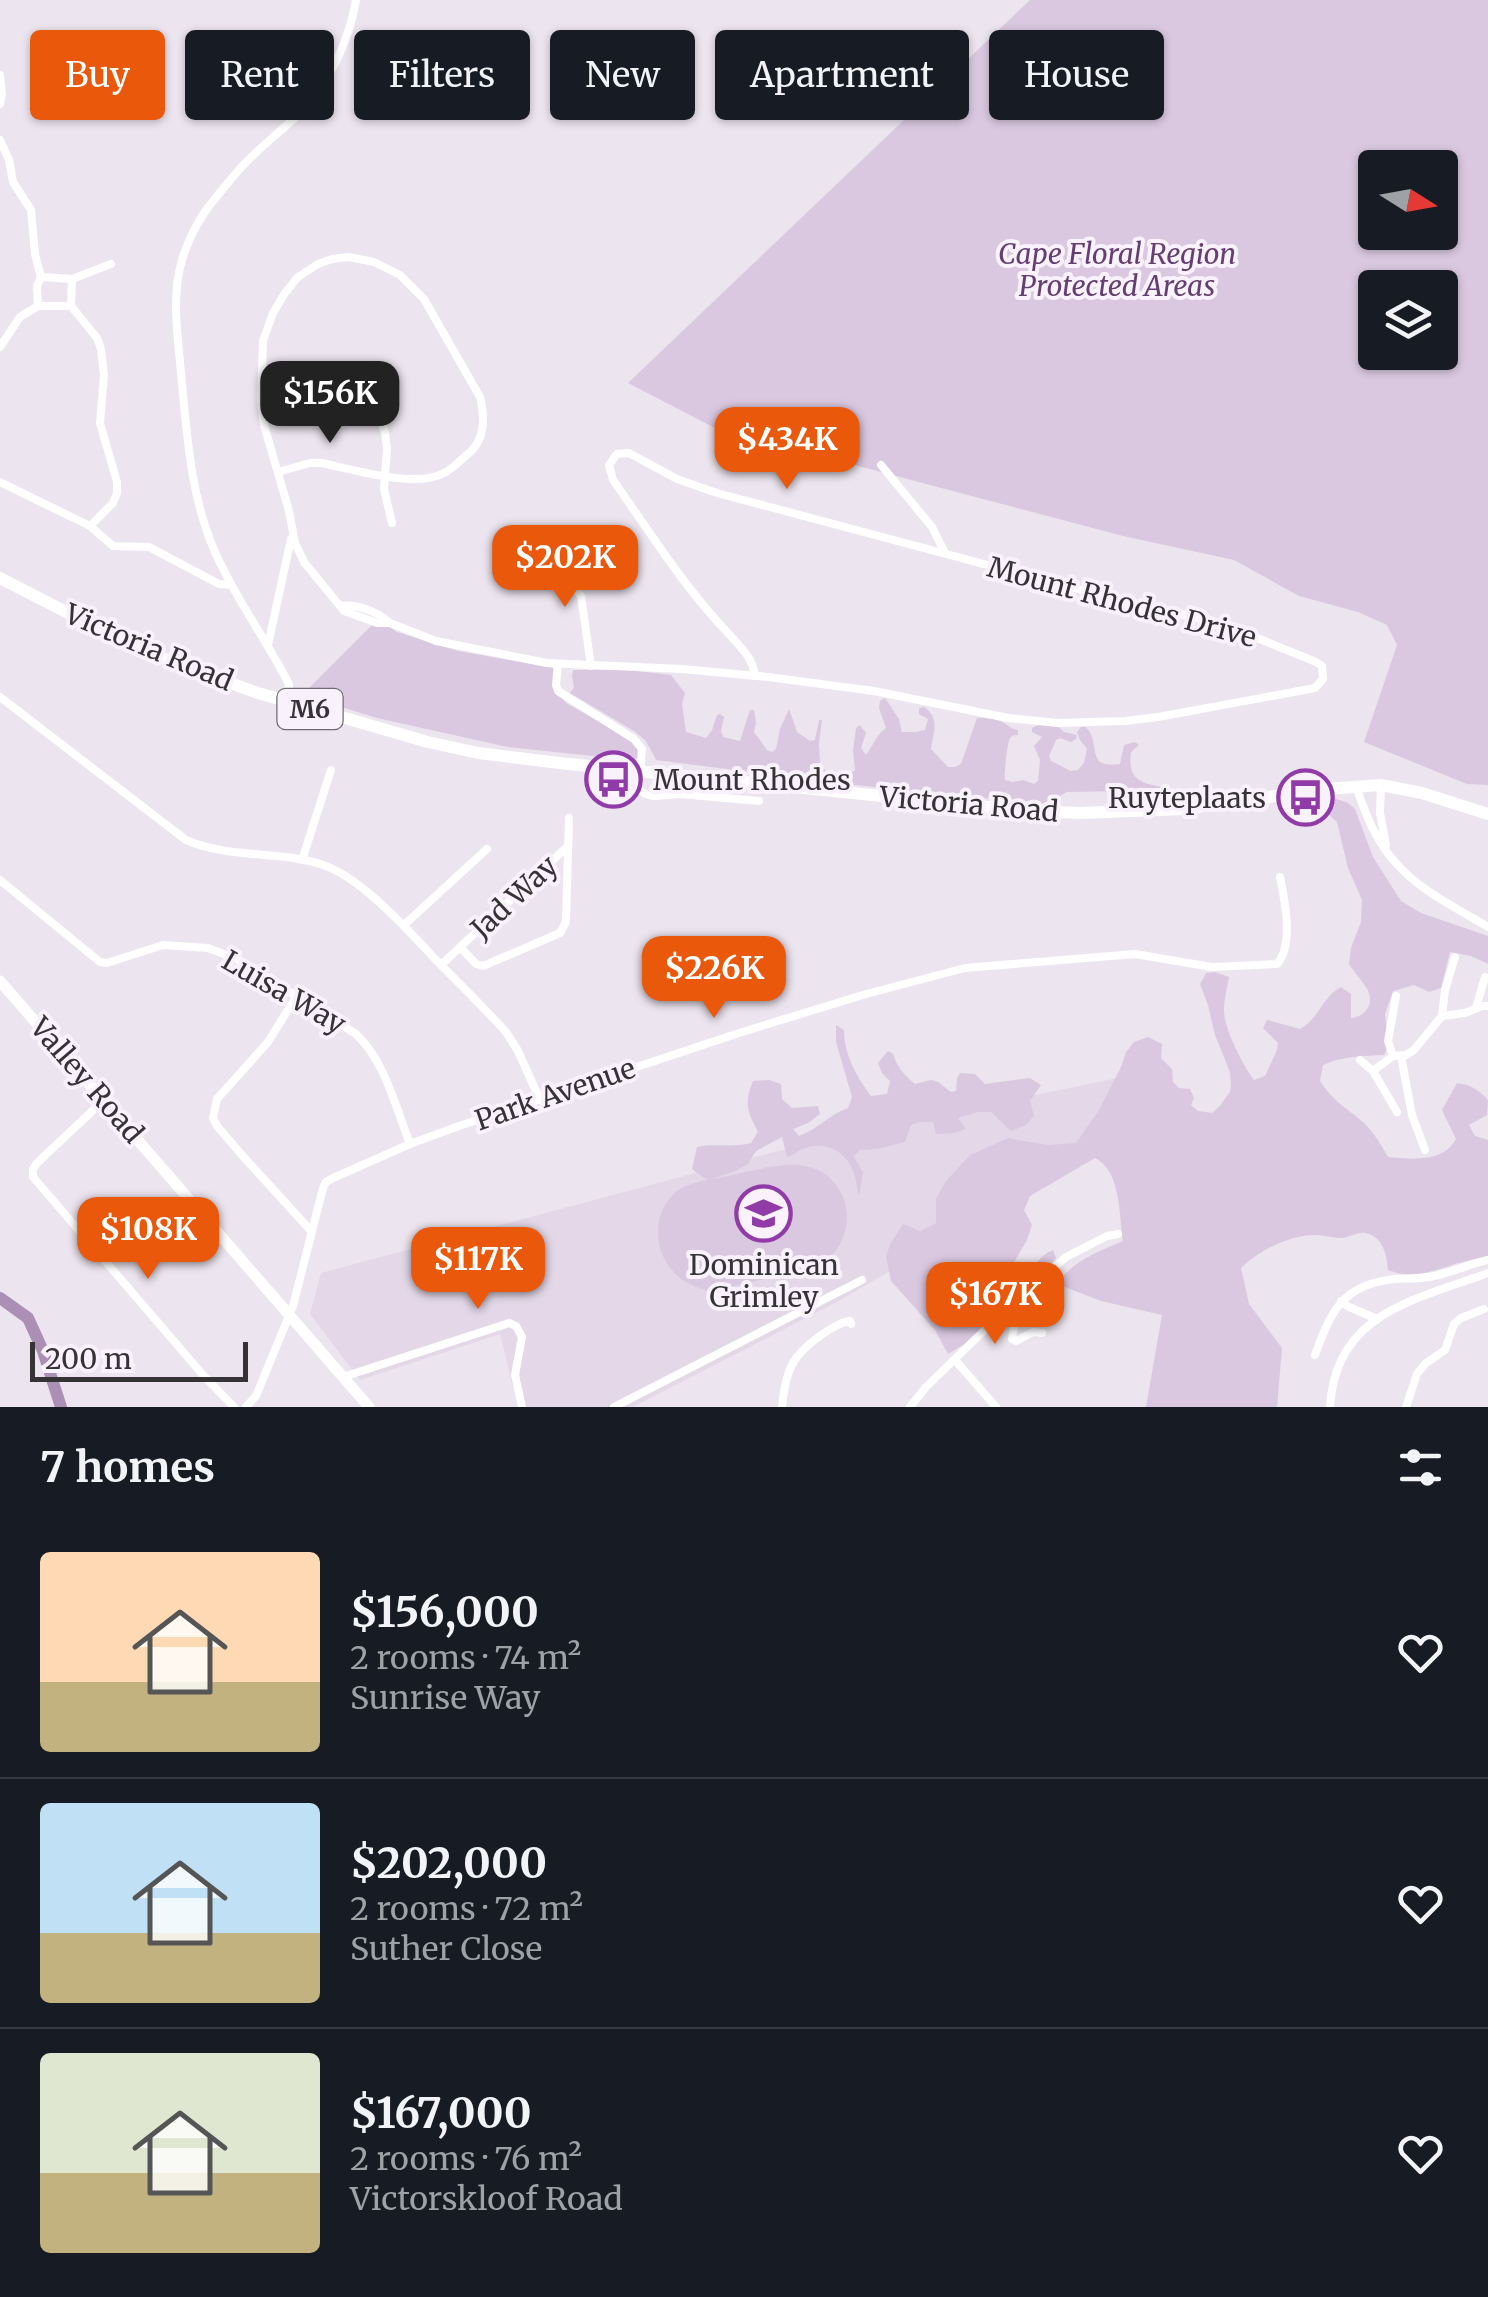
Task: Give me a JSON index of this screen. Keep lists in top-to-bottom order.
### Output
{
  "streets": {
    "main road": ["Victoria Road", "M6"],
    "street": [
      "Mount Rhodes Drive",
      "Jad Way",
      "Luisa Way",
      "Valley Road",
      "Park Avenue"
    ]
  },
  "crossings": [
    ["Luisa Way", "Park Avenue"],
    ["Valley Road", "Park Avenue"]
  ],
  "parks": ["Cape Floral Region Protected Areas"],
  "places": {
    "bus stop": ["Mount Rhodes", "Ruyteplaats"],
    "school or university": ["Dominican Grimley"]
  },
  "scale_bar": "200 m",
  "north": "right",
  "page": {
    "chip": [
      "Buy",
      "Rent",
      "Filters",
      "New",
      "Apartment",
      "House"
    ],
    "price": [
      "$156K",
      "$434K",
      "$202K",
      "$226K",
      "$108K",
      "$117K",
      "$167K"
    ],
    "scale": "200 m",
    "heading": "7 homes",
    "list": [
      {
        "name": "$156,000",
        "note": "2 rooms · 74 m² · Sunrise Way"
      },
      {
        "name": "$202,000",
        "note": "2 rooms · 72 m² · Suther Close"
      },
      {
        "name": "$167,000",
        "note": "2 rooms · 76 m² · Victorskloof Road"
      }
    ]
  }
}
